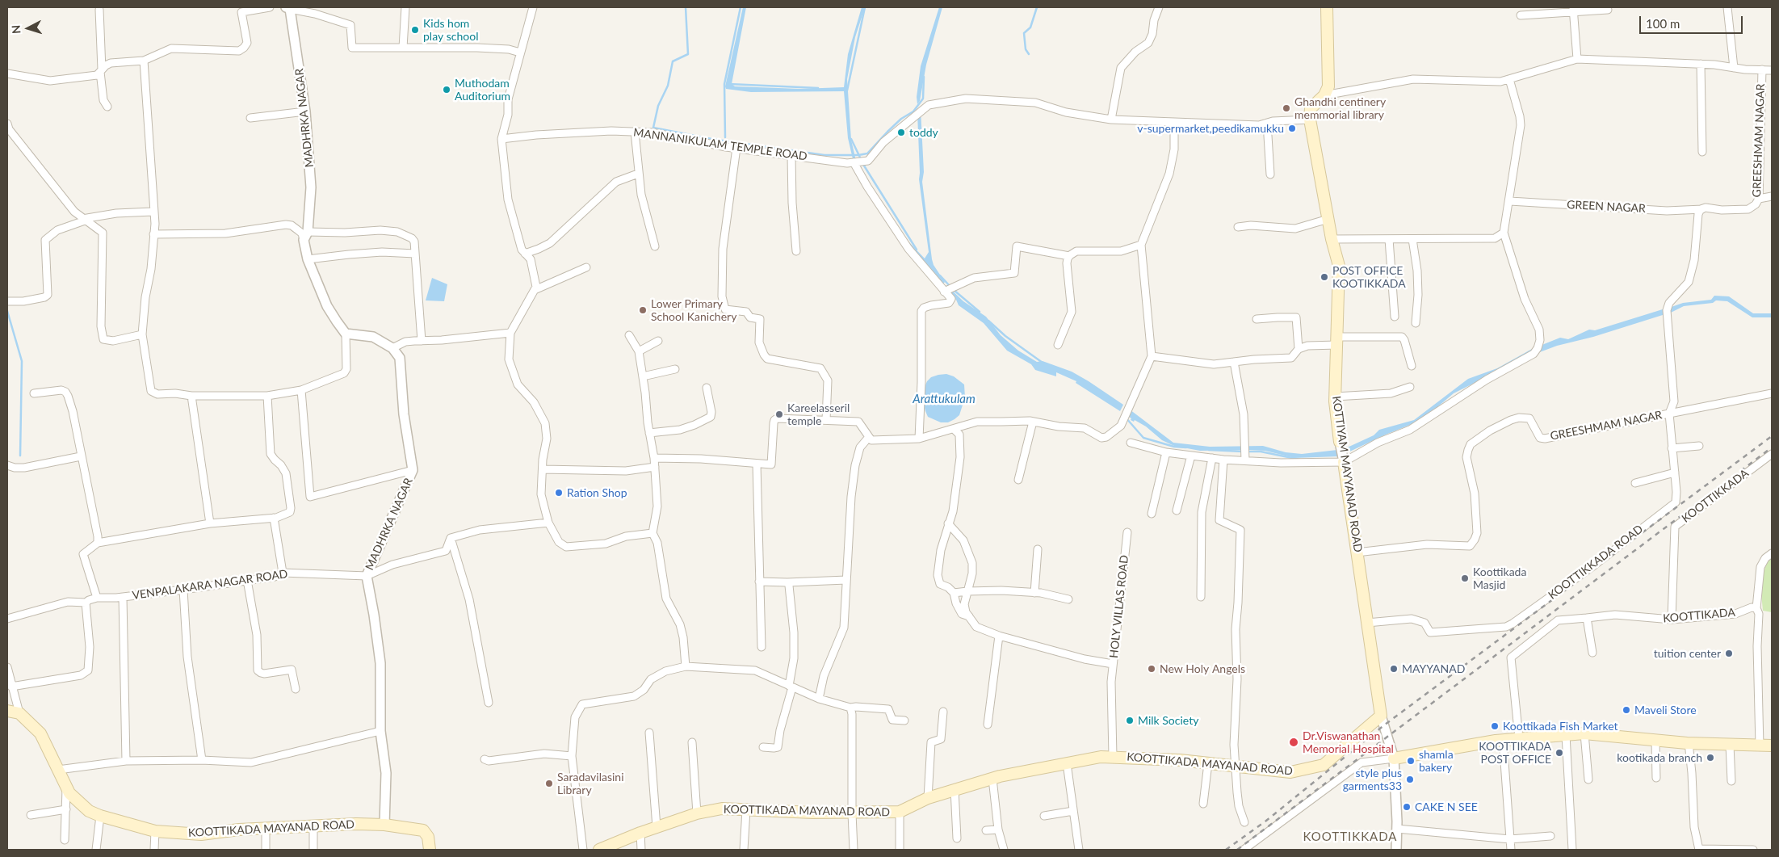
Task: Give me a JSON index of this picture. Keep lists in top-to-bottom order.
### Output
{
  "streets": {
    "main road": ["KOTTIYAM MAYYANAD ROAD", "KOOTTIKADA MAYANAD ROAD"],
    "street": [
      "MADHRKA NAGAR",
      "GREESHMAM NAGAR",
      "MANNANIKULAM TEMPLE ROAD",
      "GREEN NAGAR",
      "KOOTTIKKADA",
      "KOOTTIKKADA ROAD",
      "VENPALAKARA NAGAR ROAD",
      "HOLY VILLAS ROAD",
      "KOOTTIKADA"
    ]
  },
  "crossings": [
    ["MADHRKA NAGAR", "VENPALAKARA NAGAR ROAD"],
    ["MADHRKA NAGAR", "KOOTTIKADA MAYANAD ROAD"],
    ["GREESHMAM NAGAR", "GREEN NAGAR"],
    ["GREESHMAM NAGAR", "KOTTIYAM MAYYANAD ROAD"],
    ["KOTTIYAM MAYYANAD ROAD", "KOOTTIKKADA ROAD"],
    ["KOTTIYAM MAYYANAD ROAD", "KOOTTIKADA MAYANAD ROAD"],
    ["KOOTTIKKADA", "KOOTTIKADA"],
    ["HOLY VILLAS ROAD", "KOOTTIKADA MAYANAD ROAD"]
  ],
  "districts": ["KOOTTIKKADA"],
  "water": ["Arattukulam"],
  "places": [
    "Kids hom play school",
    "Muthodam Auditorium",
    "Ghandhi centinery memmorial library",
    "v-supermarket,peedikamukku",
    "toddy",
    "POST OFFICE KOOTIKKADA",
    "Lower Primary School Kanichery",
    "Kareelasseril temple",
    "Ration Shop",
    "Koottikada Masjid",
    "tuition center",
    "New Holy Angels",
    "MAYYANAD",
    "Maveli Store",
    "Milk Society",
    "Koottikada Fish Market",
    "Dr.Viswanathan Memorial Hospital",
    "KOOTTIKADA POST OFFICE",
    "kootikada branch",
    "shamla bakery",
    "style plus garments33",
    "Saradavilasini Library",
    "CAKE N SEE"
  ],
  "scale_bar": "100 m",
  "north": "left"
}
